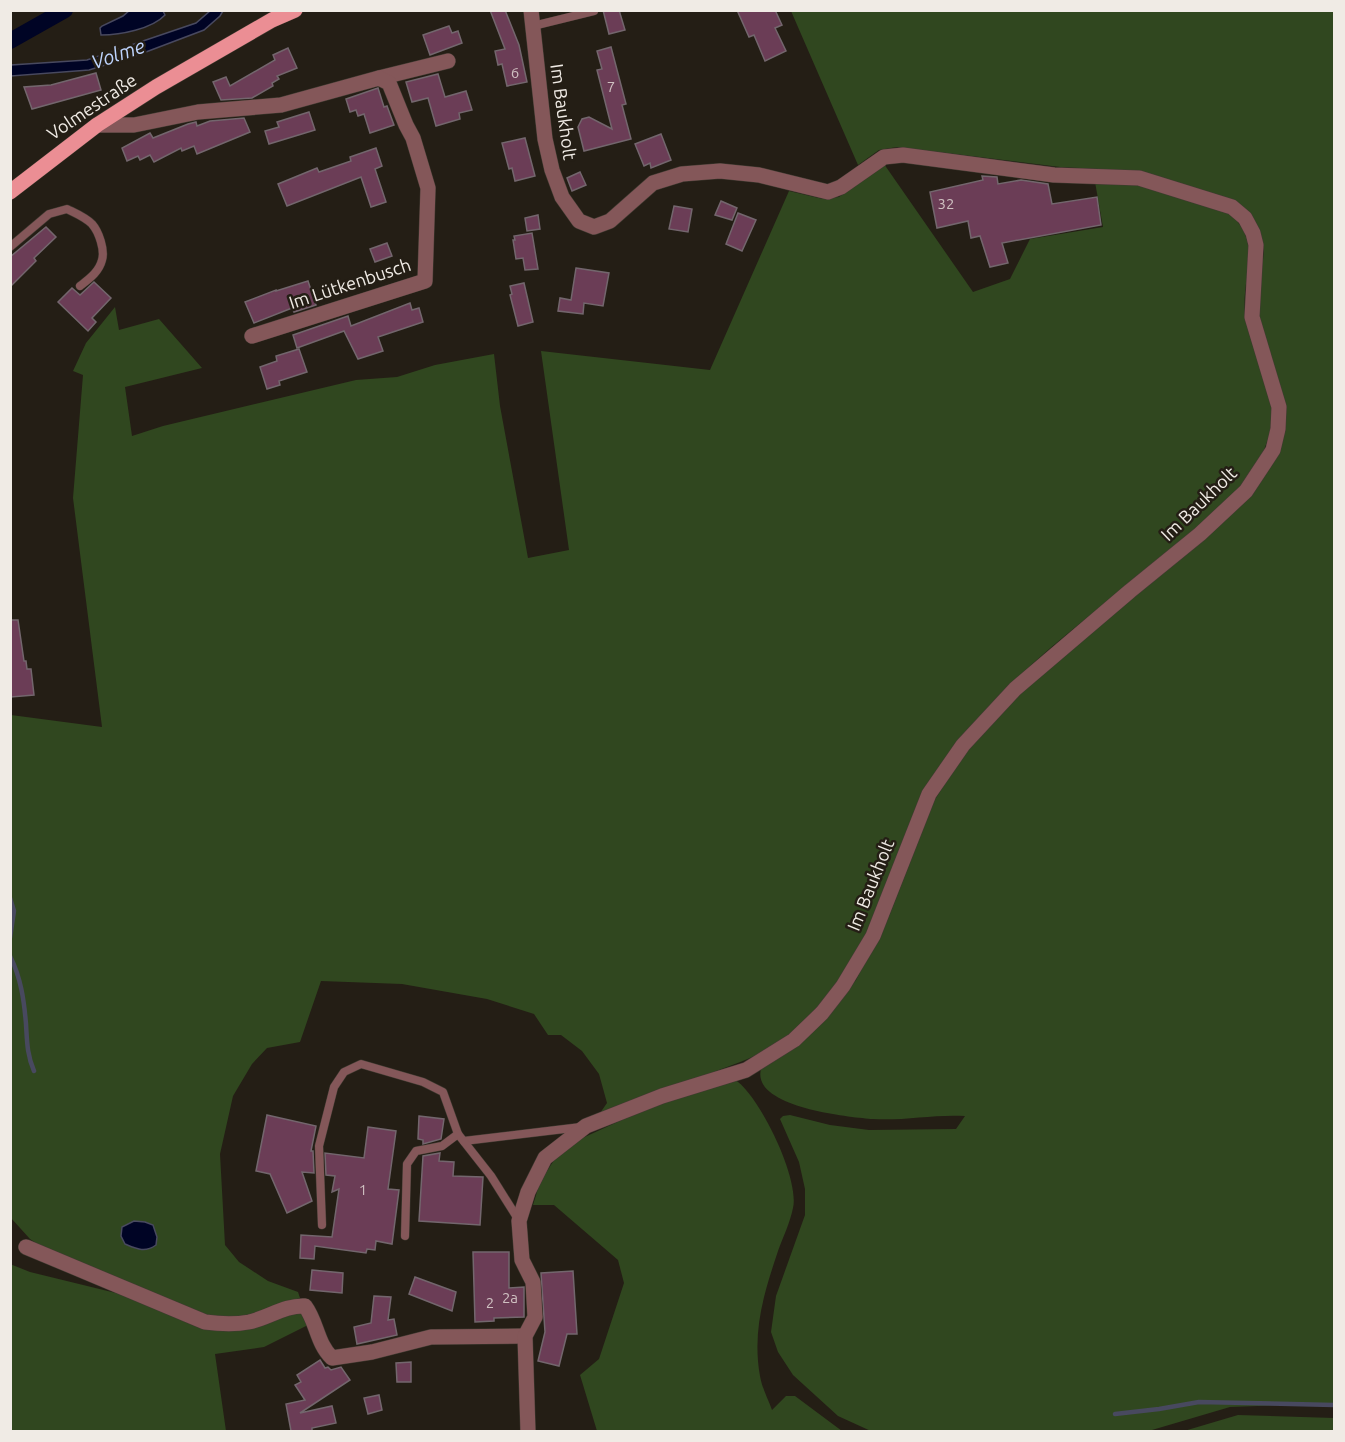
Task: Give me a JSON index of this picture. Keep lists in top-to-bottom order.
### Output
{
  "streets": {
    "main road": ["Volmestraße"],
    "street": ["Im Baukholt", "Im Lütkenbusch"]
  },
  "water": ["Volme"],
  "house_numbers": [
    "6",
    "7",
    "32",
    "1",
    "2a",
    "2"
  ]
}
